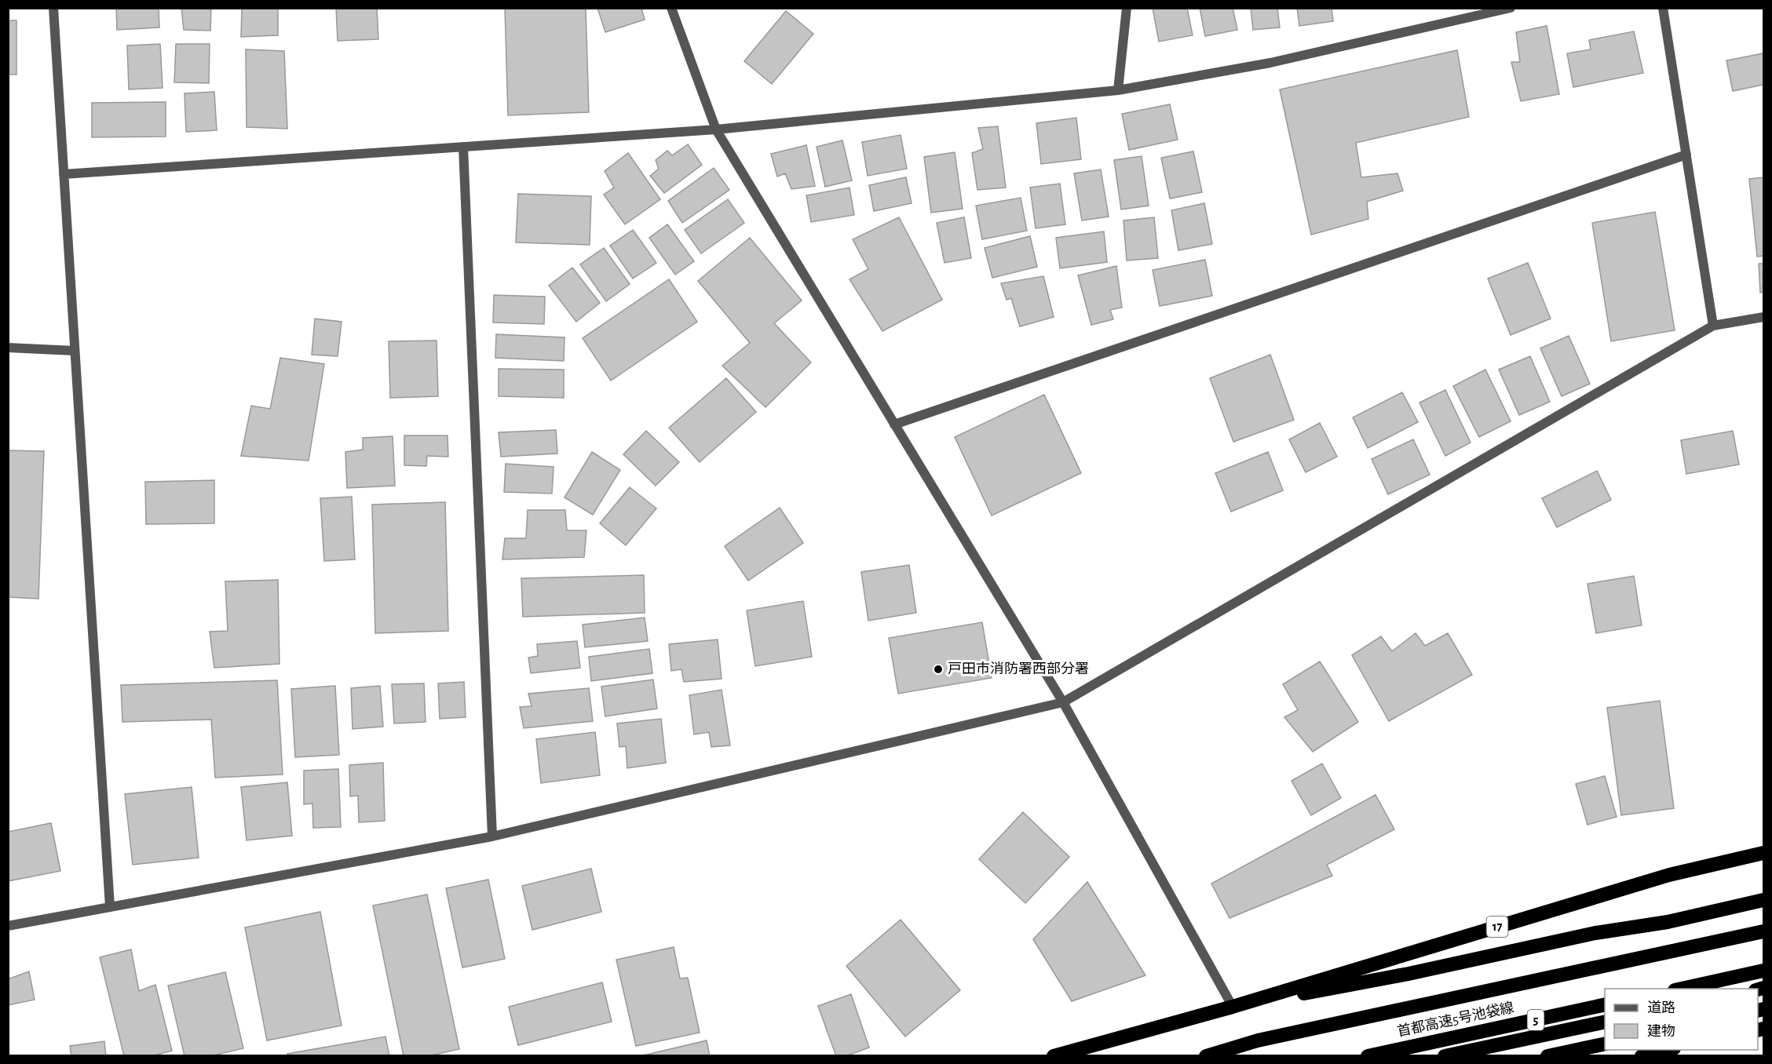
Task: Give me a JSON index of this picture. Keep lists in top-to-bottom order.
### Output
{
  "streets": {
    "highway": ["17", "首都高速5号池袋線", "5"]
  },
  "places": ["戸田市消防署西部分署"],
  "legend": ["道路", "建物"]
}
